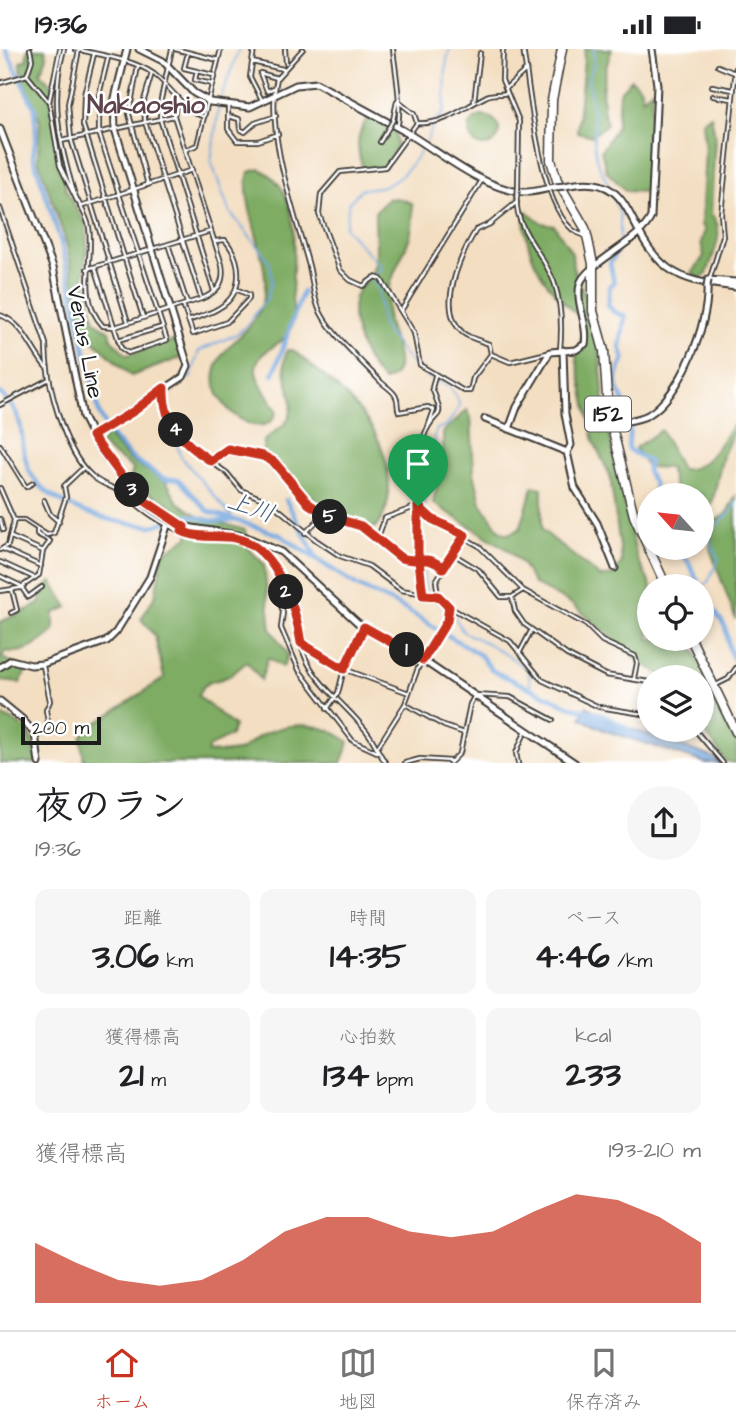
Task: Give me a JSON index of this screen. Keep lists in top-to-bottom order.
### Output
{
  "streets": {
    "highway": ["152"],
    "street": ["Venus Line"]
  },
  "districts": ["Nakaoshio"],
  "water": ["上川"],
  "scale_bar": "200 m",
  "north": "top left",
  "page": {
    "status": "19:36",
    "pins": [
      "4",
      "3",
      "5",
      "2",
      "1"
    ],
    "scale": "200 m",
    "heading": ["夜のラン", "19:36"],
    "stats": [
      ["距離", "3.06 km"],
      ["時間", "14:35"],
      ["ペース", "4:46 /km"],
      ["獲得標高", "21 m"],
      ["心拍数", "134 bpm"],
      ["kcal", "233"]
    ],
    "chart": ["獲得標高", "193–210 m"],
    "tabs": ["ホーム", "地図", "保存済み"]
  }
}
